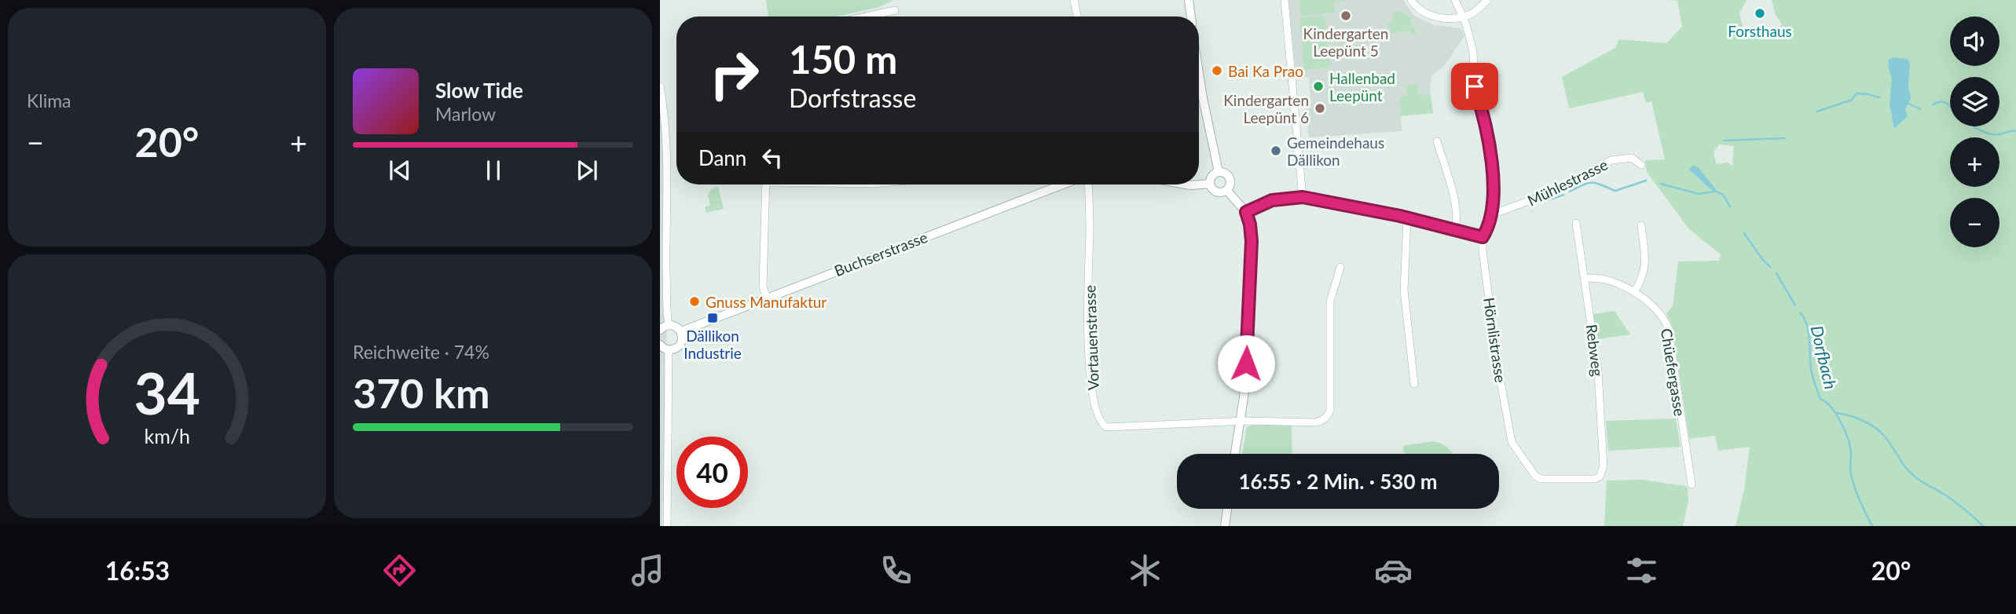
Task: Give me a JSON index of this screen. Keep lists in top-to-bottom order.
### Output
{
  "streets": {
    "street": [
      "Mühlestrasse",
      "Buchserstrasse",
      "Vortauenstrasse",
      "Hörnlistrasse",
      "Rebweg",
      "Chüefergasse"
    ]
  },
  "crossings": [
    ["Hörnlistrasse", "Rebweg"],
    ["Rebweg", "Chüefergasse"]
  ],
  "water": ["Dorfbach"],
  "places": {
    "other": [
      "Forsthaus",
      "Kindergarten Leepünt 5",
      "Bai Ka Prao",
      "Hallenbad Leepünt",
      "Kindergarten Leepünt 6",
      "Gemeindehaus Dällikon",
      "Gnuss Manufaktur"
    ],
    "transit": ["Dällikon Industrie"]
  },
  "page": {
    "tile": [
      "Klima",
      ["Reichweite · 74%", "370 km"]
    ],
    "map_buttons": ["+", "−"],
    "turn": ["150 m", "Dorfstrasse"],
    "song": ["Slow Tide", "Marlow"],
    "heat": ["−", "20°", "+"],
    "then": "Dann",
    "limit": "40",
    "trip": "16:55 · 2 Min. · 530 m",
    "tabs": ["16:53", "20°"],
    "gauge": ["34", "km/h"]
  }
}
